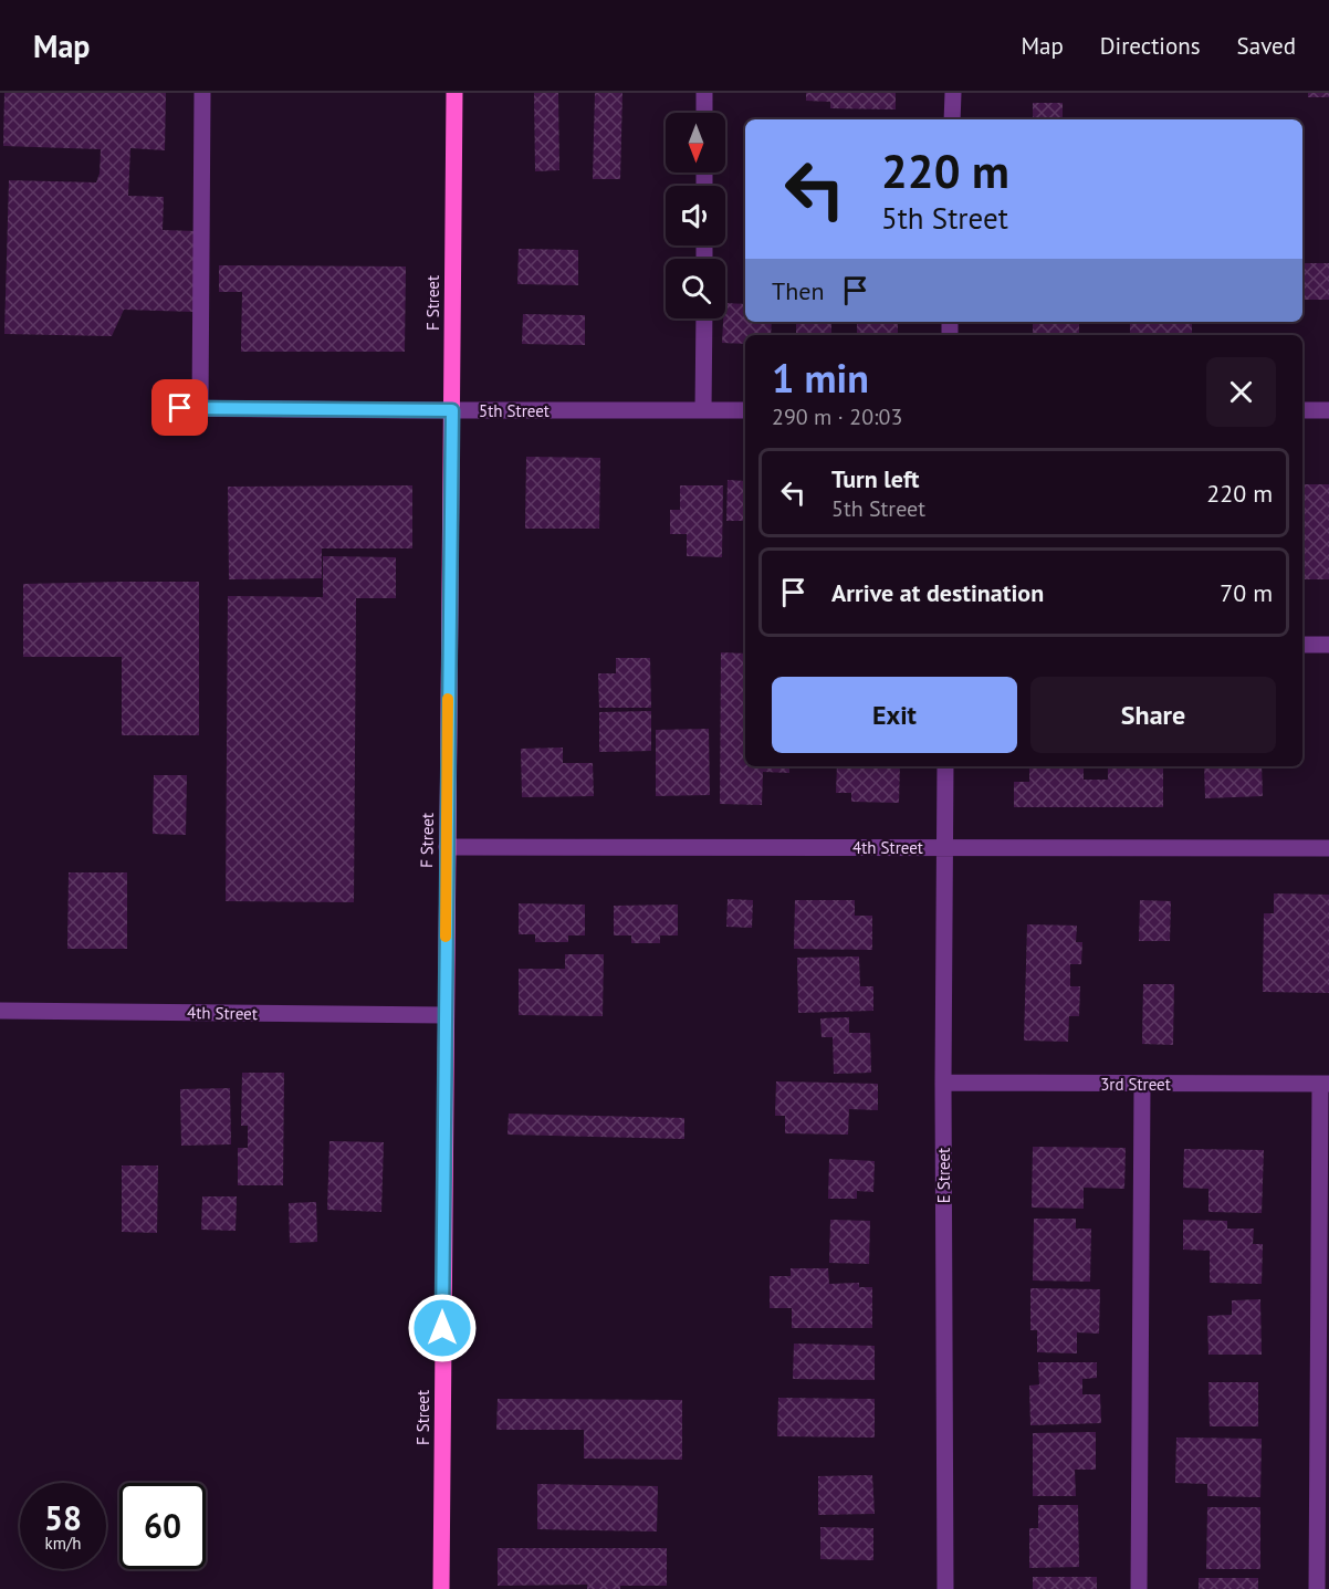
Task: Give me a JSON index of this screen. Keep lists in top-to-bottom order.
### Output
{
  "streets": {
    "main road": ["F Street"],
    "street": [
      "5th Street",
      "4th Street",
      "3rd Street",
      "E Street"
    ]
  },
  "crossings": [
    ["F Street", "5th Street"],
    ["F Street", "4th Street"],
    ["4th Street", "E Street"],
    ["3rd Street", "E Street"]
  ],
  "north": "bottom",
  "page": {
    "header": "Map",
    "nav": ["Map", "Directions", "Saved"],
    "turn": ["220 m", "5th Street"],
    "then": "Then",
    "heading": ["1 min", "290 m · 20:03"],
    "list": [
      {
        "name": "Turn left",
        "note": "5th Street",
        "value": "220 m"
      },
      {
        "name": "Arrive at destination",
        "value": "70 m"
      }
    ],
    "buttons": ["Exit", "Share"],
    "speed": "58 km/h",
    "limit": "60"
  }
}
